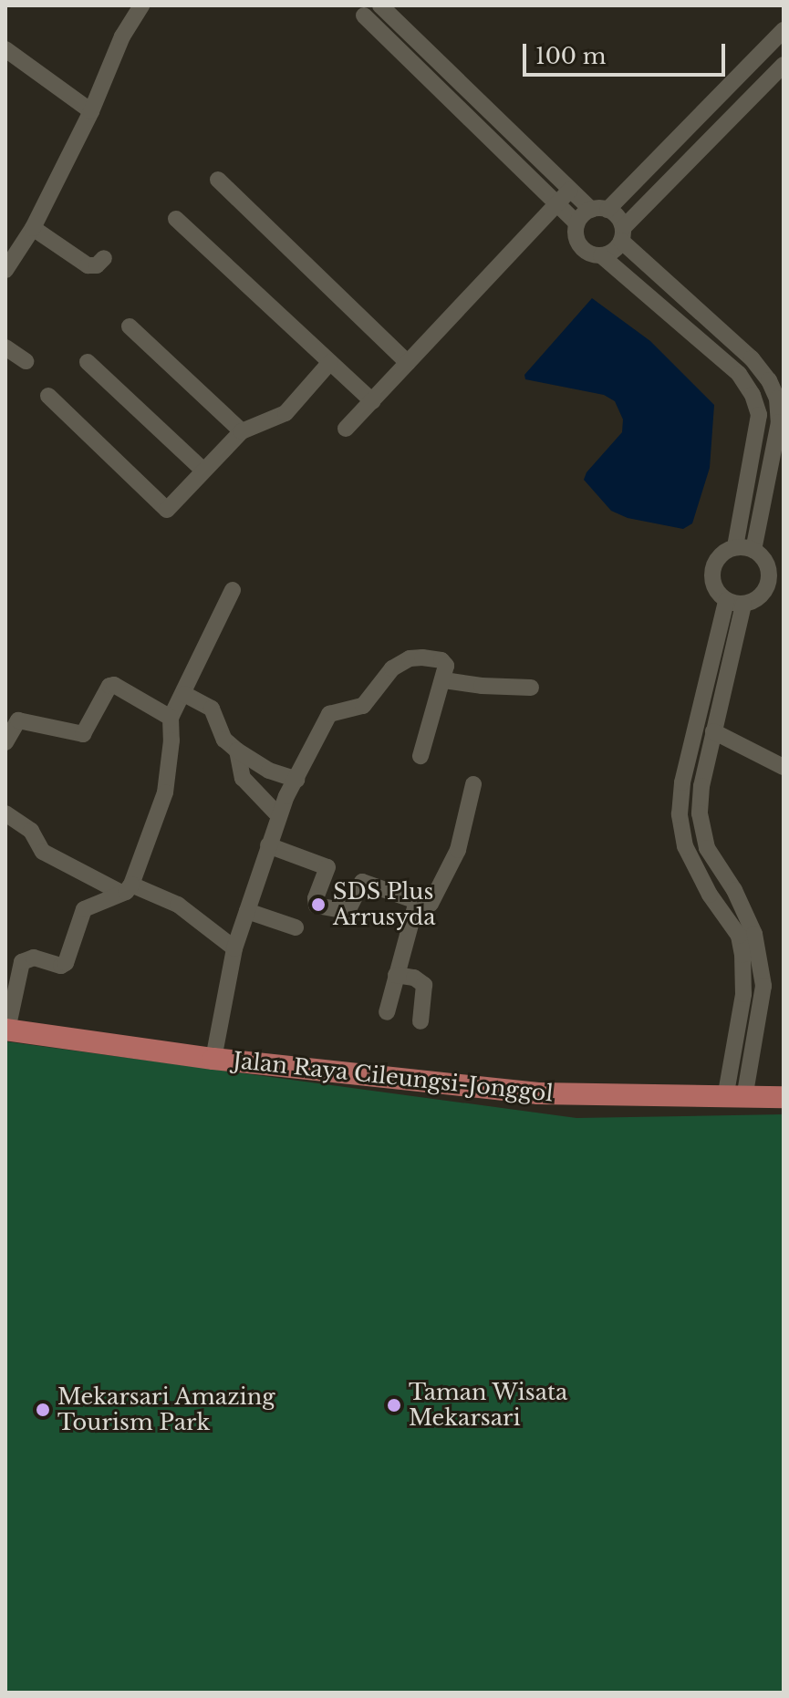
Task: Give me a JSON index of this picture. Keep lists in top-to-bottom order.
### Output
{
  "streets": {
    "main road": ["Jalan Raya Cileungsi-Jonggol"]
  },
  "places": ["SDS Plus Arrusyda", "Taman Wisata Mekarsari", "Mekarsari Amazing Tourism Park"],
  "scale_bar": "100 m"
}
